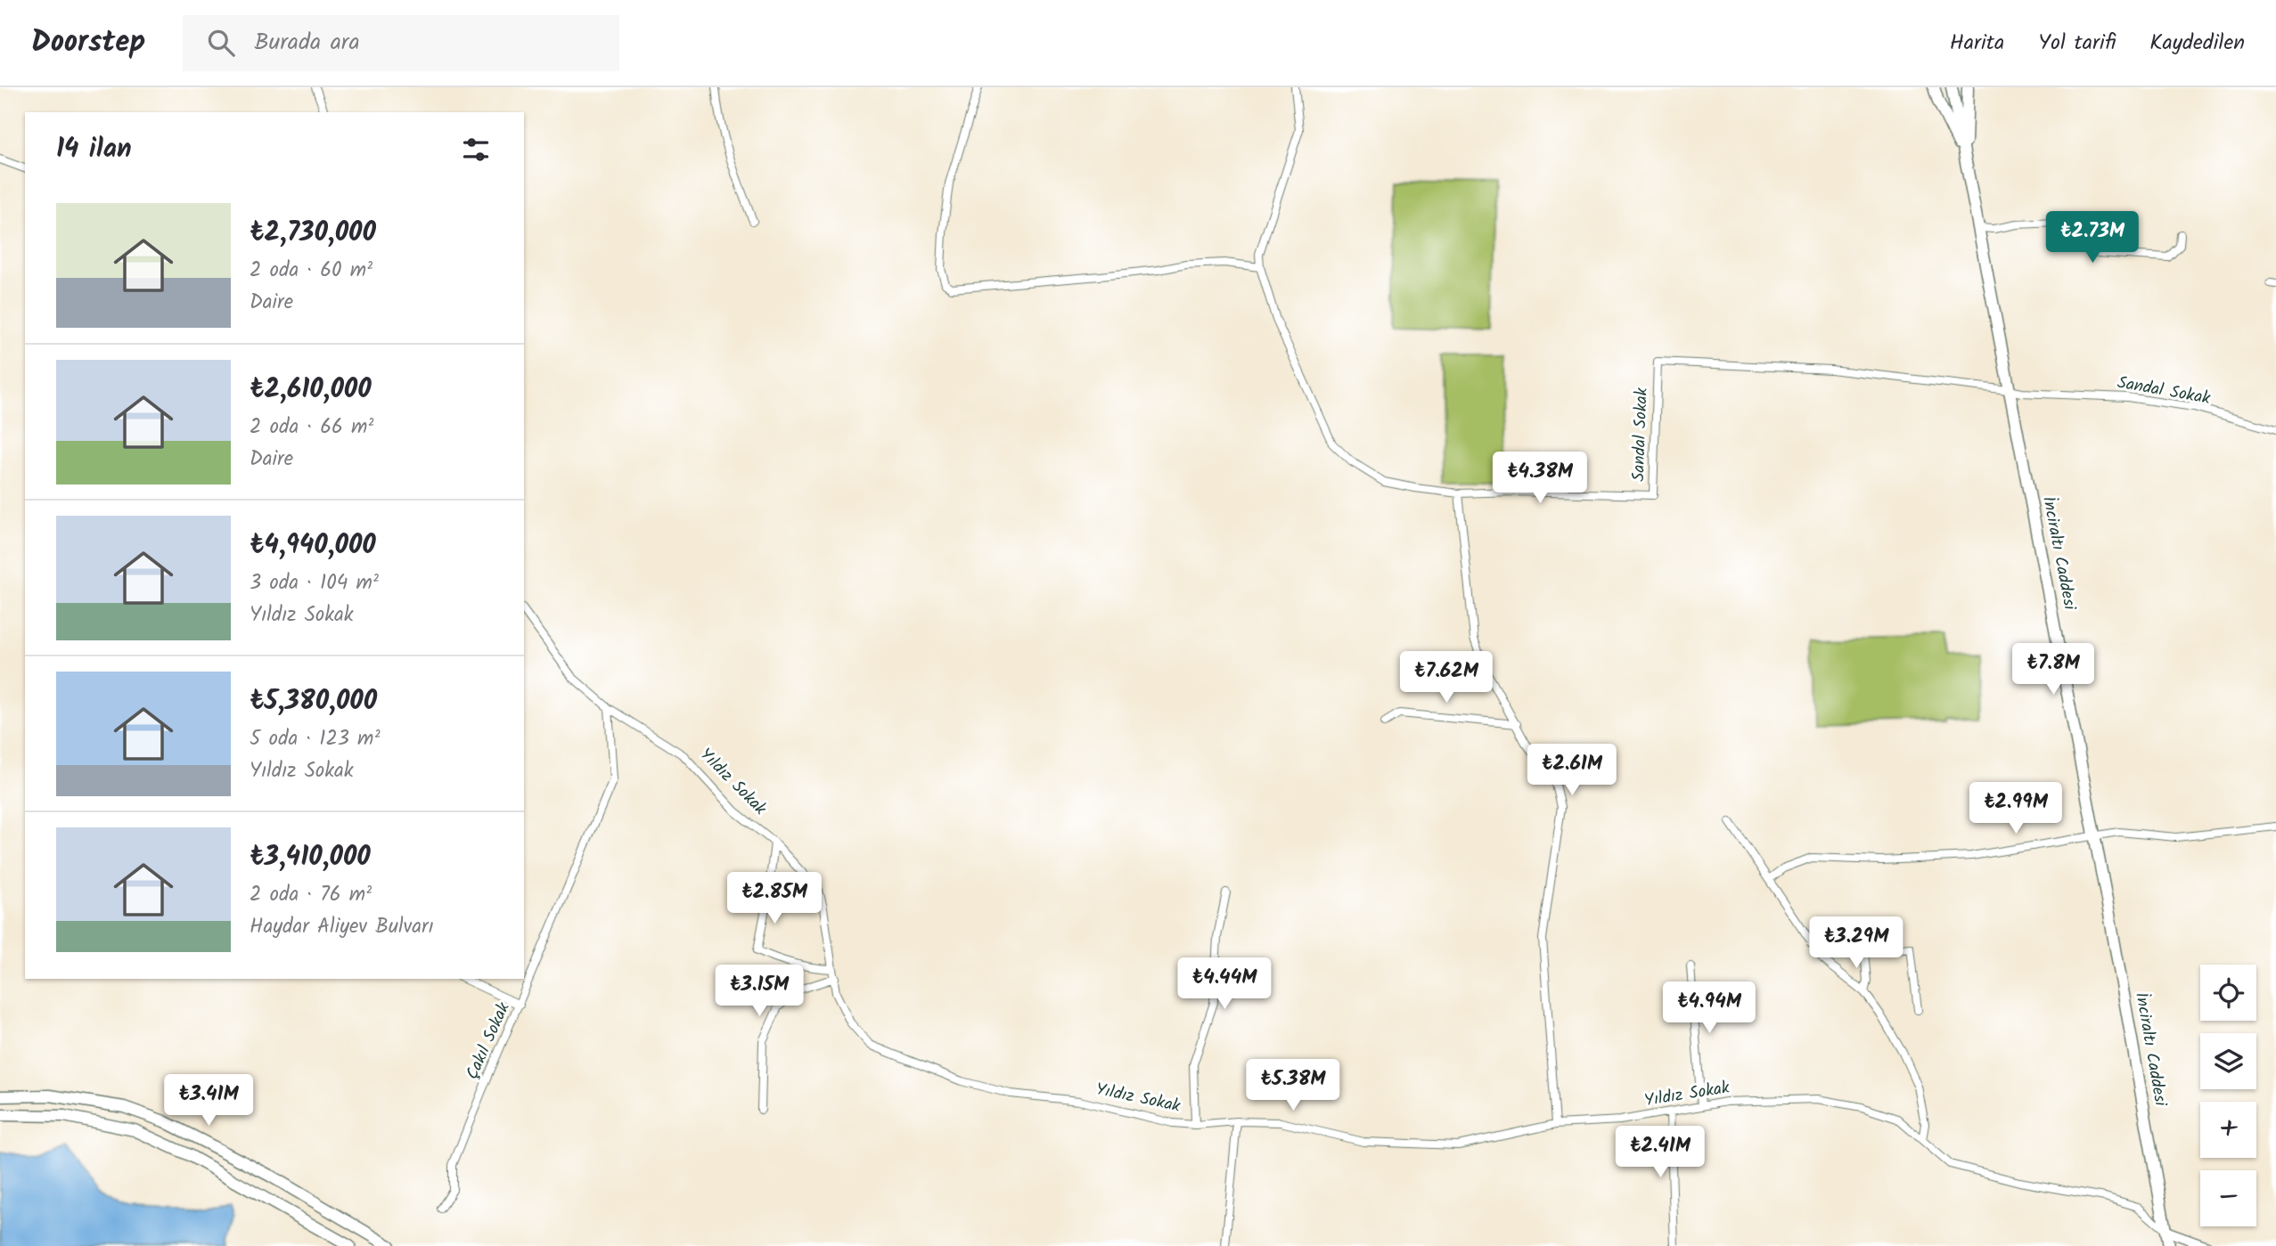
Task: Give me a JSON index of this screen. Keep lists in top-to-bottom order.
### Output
{
  "streets": {
    "main road": ["İnciraltı Caddesi"],
    "street": ["Sandal Sokak", "Yıldız Sokak", "Çakıl Sokak"]
  },
  "crossings": [
    ["Sandal Sokak", "İnciraltı Caddesi"],
    ["İnciraltı Caddesi", "Yıldız Sokak"],
    ["Yıldız Sokak", "Çakıl Sokak"]
  ],
  "page": {
    "header": "Doorstep",
    "search": "Burada ara",
    "nav": ["Harita", "Yol tarifi", "Kaydedilen"],
    "heading": "14 ilan",
    "list": [
      {
        "name": "₺2,730,000",
        "note": "2 oda · 60 m² · Daire"
      },
      {
        "name": "₺2,610,000",
        "note": "2 oda · 66 m² · Daire"
      },
      {
        "name": "₺4,940,000",
        "note": "3 oda · 104 m² · Yıldız Sokak"
      },
      {
        "name": "₺5,380,000",
        "note": "5 oda · 123 m² · Yıldız Sokak"
      },
      {
        "name": "₺3,410,000",
        "note": "2 oda · 76 m² · Haydar Aliyev Bulvarı"
      }
    ],
    "price": [
      "₺2.73M",
      "₺4.38M",
      "₺7.8M",
      "₺7.62M",
      "₺2.61M",
      "₺2.99M",
      "₺2.85M",
      "₺3.29M",
      "₺4.44M",
      "₺3.15M",
      "₺4.94M",
      "₺5.38M",
      "₺3.41M",
      "₺2.41M"
    ],
    "map_buttons": ["+", "−"]
  }
}
